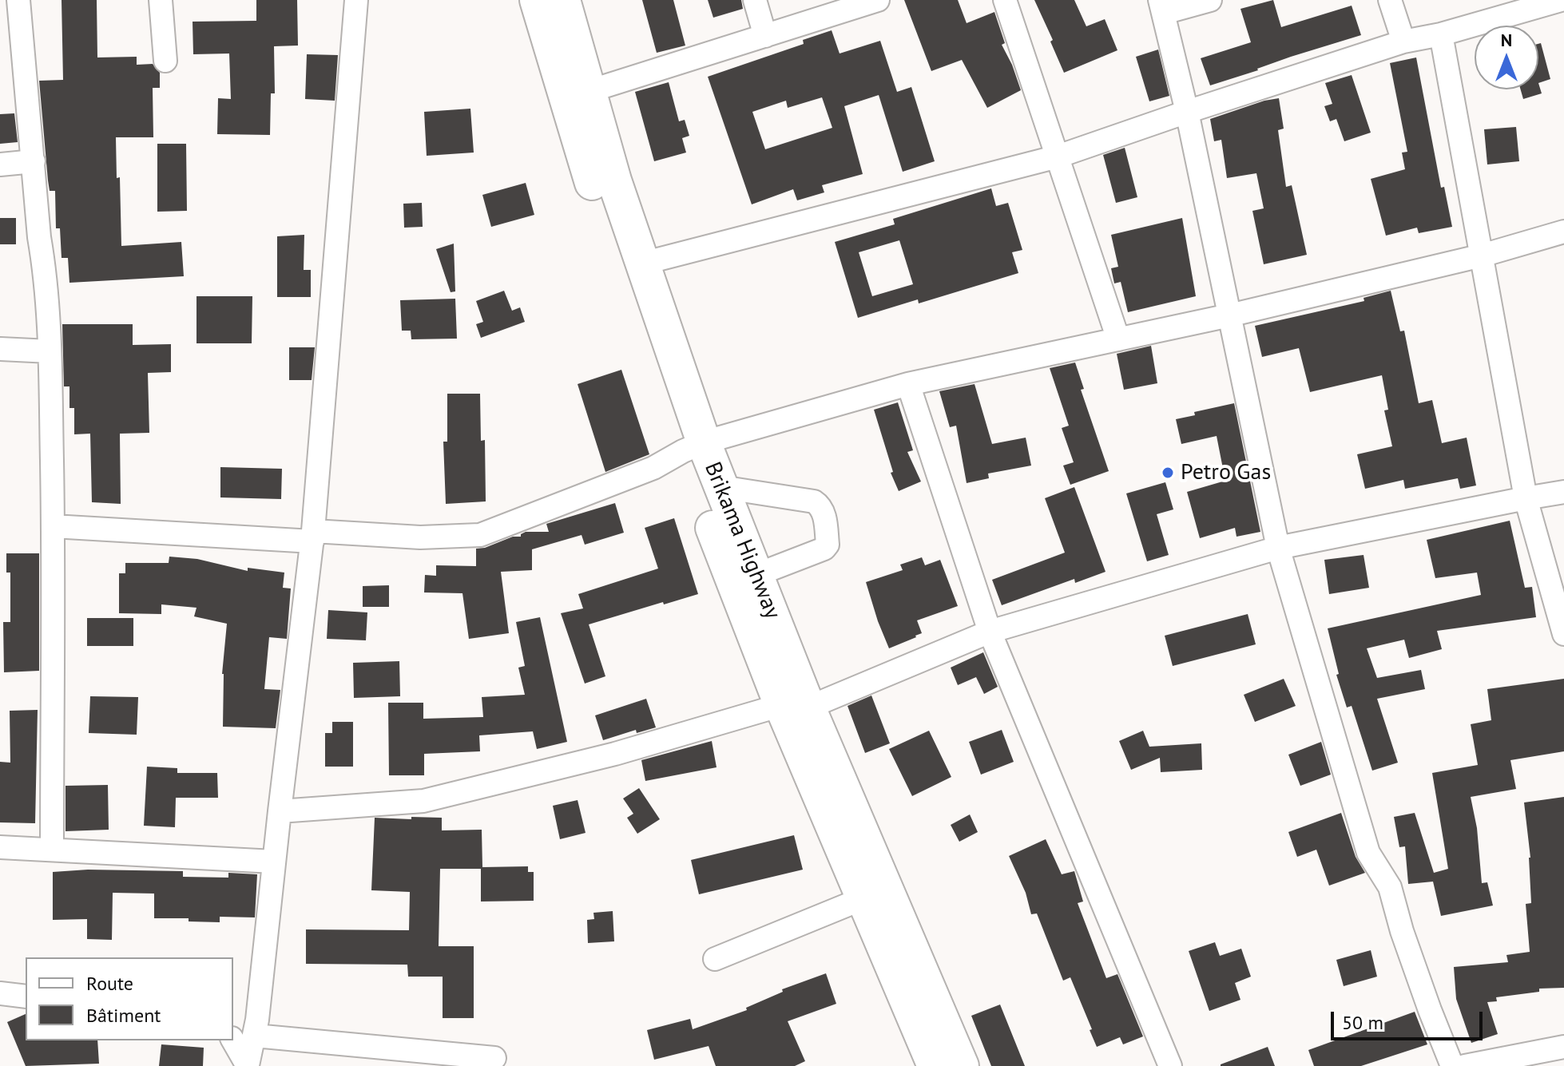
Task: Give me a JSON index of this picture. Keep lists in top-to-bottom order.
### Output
{
  "streets": {
    "highway": ["Brikama Highway"]
  },
  "places": ["Petro Gas"],
  "legend": ["Route", "Bâtiment"],
  "scale_bar": "50 m",
  "north": "top"
}
